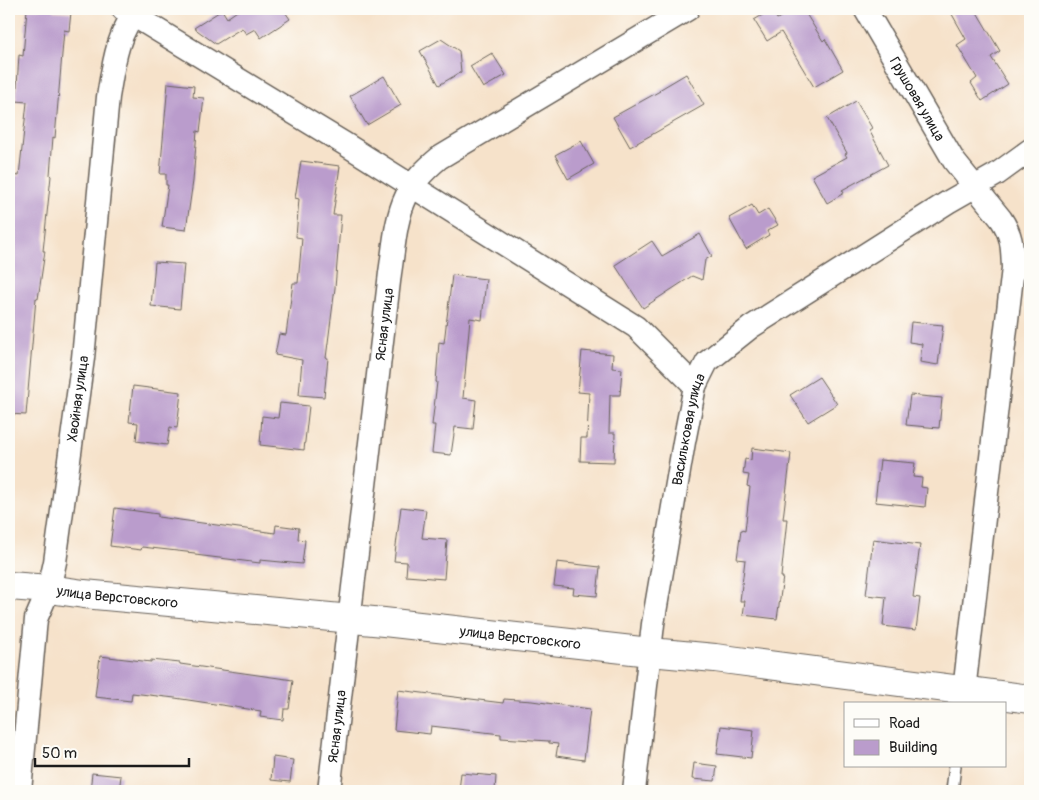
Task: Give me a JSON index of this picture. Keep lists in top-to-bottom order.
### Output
{
  "streets": {
    "street": [
      "Грушовая улица",
      "Ясная улица",
      "Хвойная улица",
      "Васильковая улица",
      "улица Верстовского"
    ]
  },
  "crossings": [
    ["Грушовая улица", "Васильковая улица"],
    ["Грушовая улица", "улица Верстовского"],
    ["Ясная улица", "улица Верстовского"],
    ["Хвойная улица", "улица Верстовского"],
    ["Васильковая улица", "улица Верстовского"]
  ],
  "legend": ["Road", "Building"],
  "scale_bar": "50 m"
}
